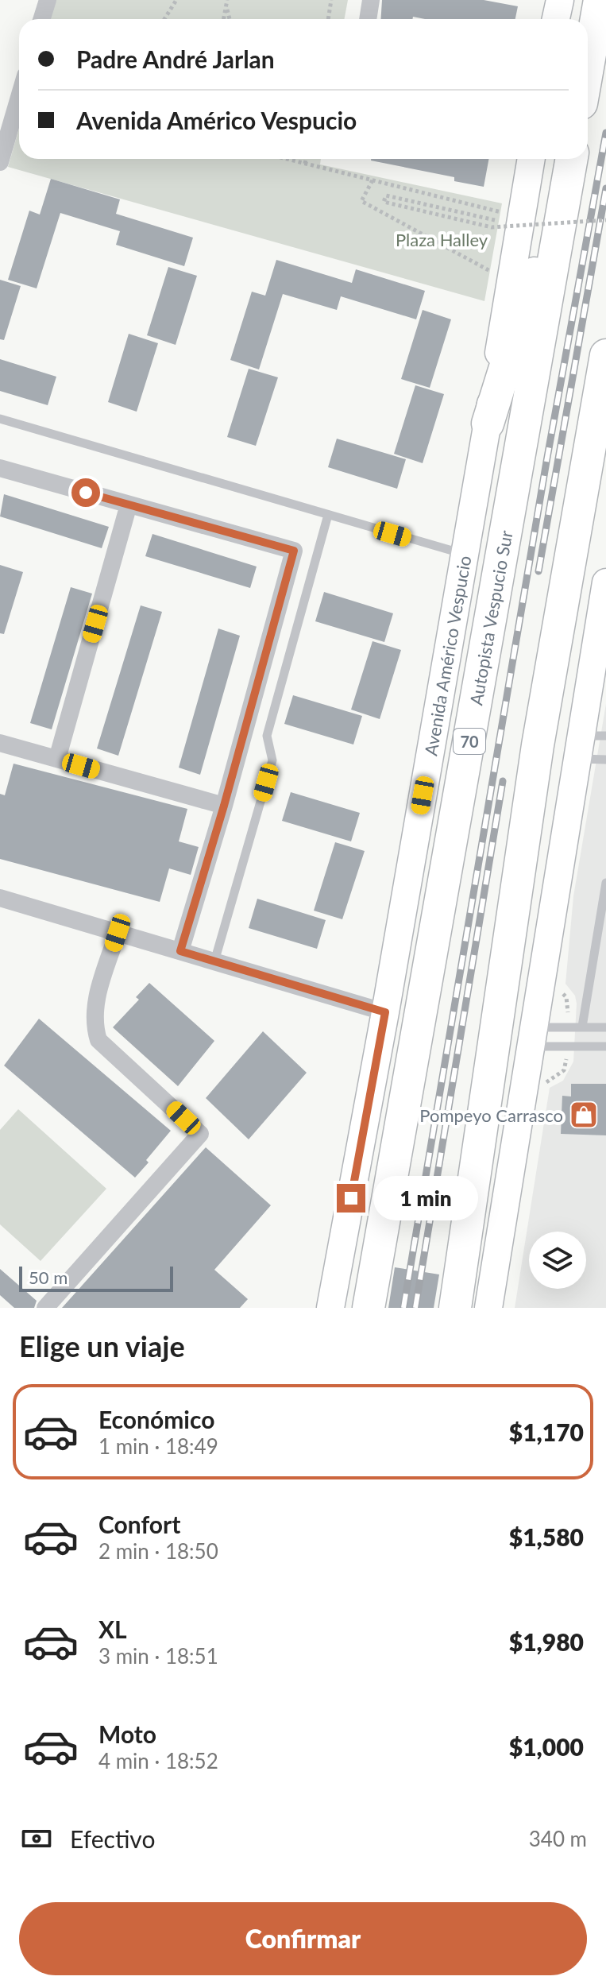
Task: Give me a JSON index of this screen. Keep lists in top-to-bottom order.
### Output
{
  "streets": {
    "highway": ["Autopista Vespucio Sur", "70"],
    "main road": ["Avenida Américo Vespucio"]
  },
  "parks": ["Plaza Halley"],
  "places": {
    "shop": ["Pompeyo Carrasco"]
  },
  "scale_bar": "50 m",
  "page": {
    "banner": ["Padre André Jarlan", "Avenida Américo Vespucio"],
    "bubble": "1 min",
    "scale": "50 m",
    "heading": "Elige un viaje",
    "list": [
      {
        "name": "Económico",
        "note": "1 min · 18:49",
        "value": "$1,170"
      },
      {
        "name": "Confort",
        "note": "2 min · 18:50",
        "value": "$1,580"
      },
      {
        "name": "XL",
        "note": "3 min · 18:51",
        "value": "$1,980"
      },
      {
        "name": "Moto",
        "note": "4 min · 18:52",
        "value": "$1,000"
      }
    ],
    "pay": ["Efectivo", "340 m"],
    "buttons": "Confirmar"
  }
}
